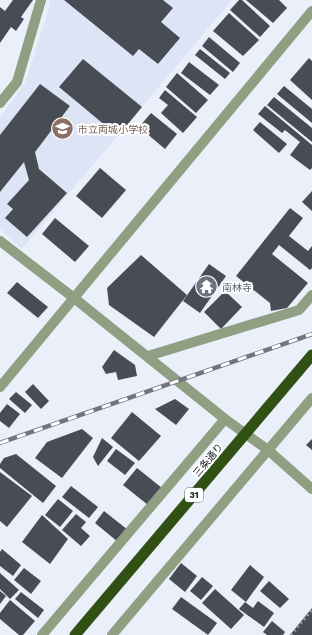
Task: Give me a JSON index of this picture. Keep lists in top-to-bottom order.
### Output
{
  "streets": {
    "highway": ["三条通り", "31"]
  },
  "places": {
    "school or university": ["市立両城小学校"],
    "temple": ["南林寺"]
  }
}
